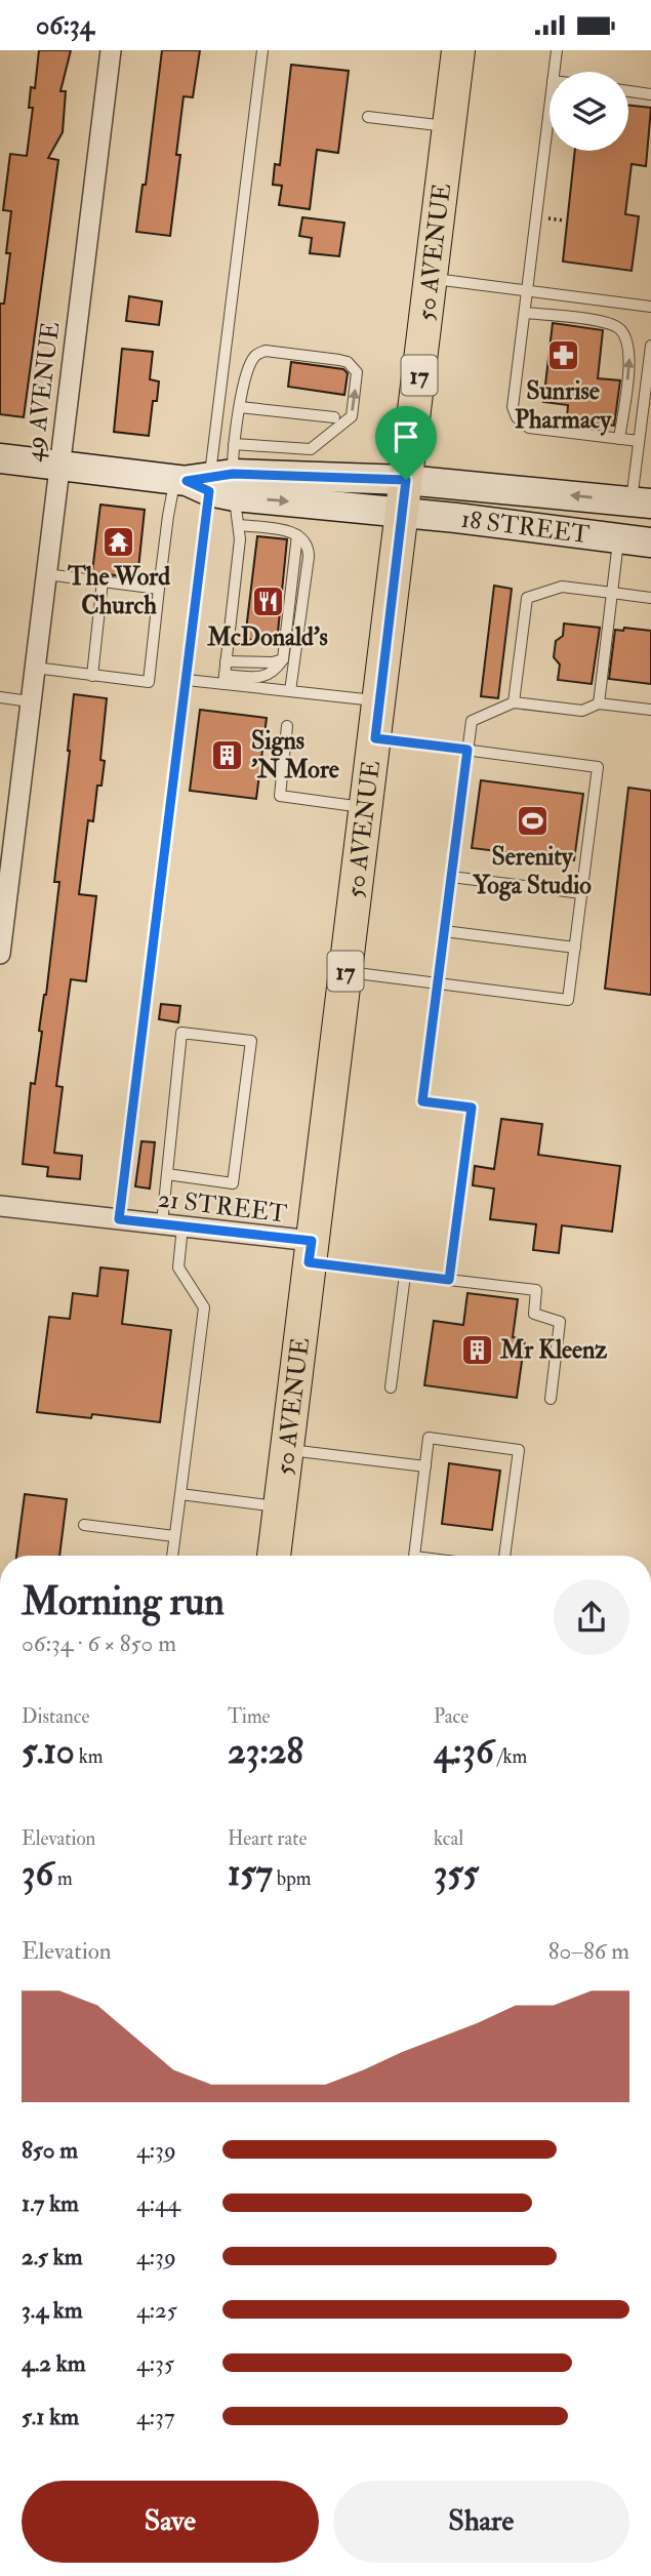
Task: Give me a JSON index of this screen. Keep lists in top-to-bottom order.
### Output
{
  "streets": {
    "main road": ["50 AVENUE", "17"],
    "street": ["49 AVENUE", "18 STREET", "21 STREET"]
  },
  "crossings": [
    ["50 AVENUE", "18 STREET"],
    ["50 AVENUE", "21 STREET"],
    ["49 AVENUE", "18 STREET"]
  ],
  "places": {
    "pharmacy": ["Sunrise Pharmacy"],
    "temple": ["The Word Church"],
    "restaurant": ["McDonald's"],
    "building": ["Signs 'N More", "Mr Kleenz"],
    "sports": ["Serenity Yoga Studio"]
  },
  "page": {
    "status": "06:34",
    "heading": ["Morning run", "06:34 · 6 × 850 m"],
    "stats": [
      ["Distance", "5.10 km"],
      ["Time", "23:28"],
      ["Pace", "4:36 /km"],
      ["Elevation", "36 m"],
      ["Heart rate", "157 bpm"],
      ["kcal", "355"]
    ],
    "chart": ["Elevation", "80–86 m"],
    "list": [
      {
        "name": "850 m",
        "note": "4:39"
      },
      {
        "name": "1.7 km",
        "note": "4:44"
      },
      {
        "name": "2.5 km",
        "note": "4:39"
      },
      {
        "name": "3.4 km",
        "note": "4:25"
      },
      {
        "name": "4.2 km",
        "note": "4:35"
      },
      {
        "name": "5.1 km",
        "note": "4:37"
      }
    ],
    "buttons": ["Save", "Share"]
  }
}
